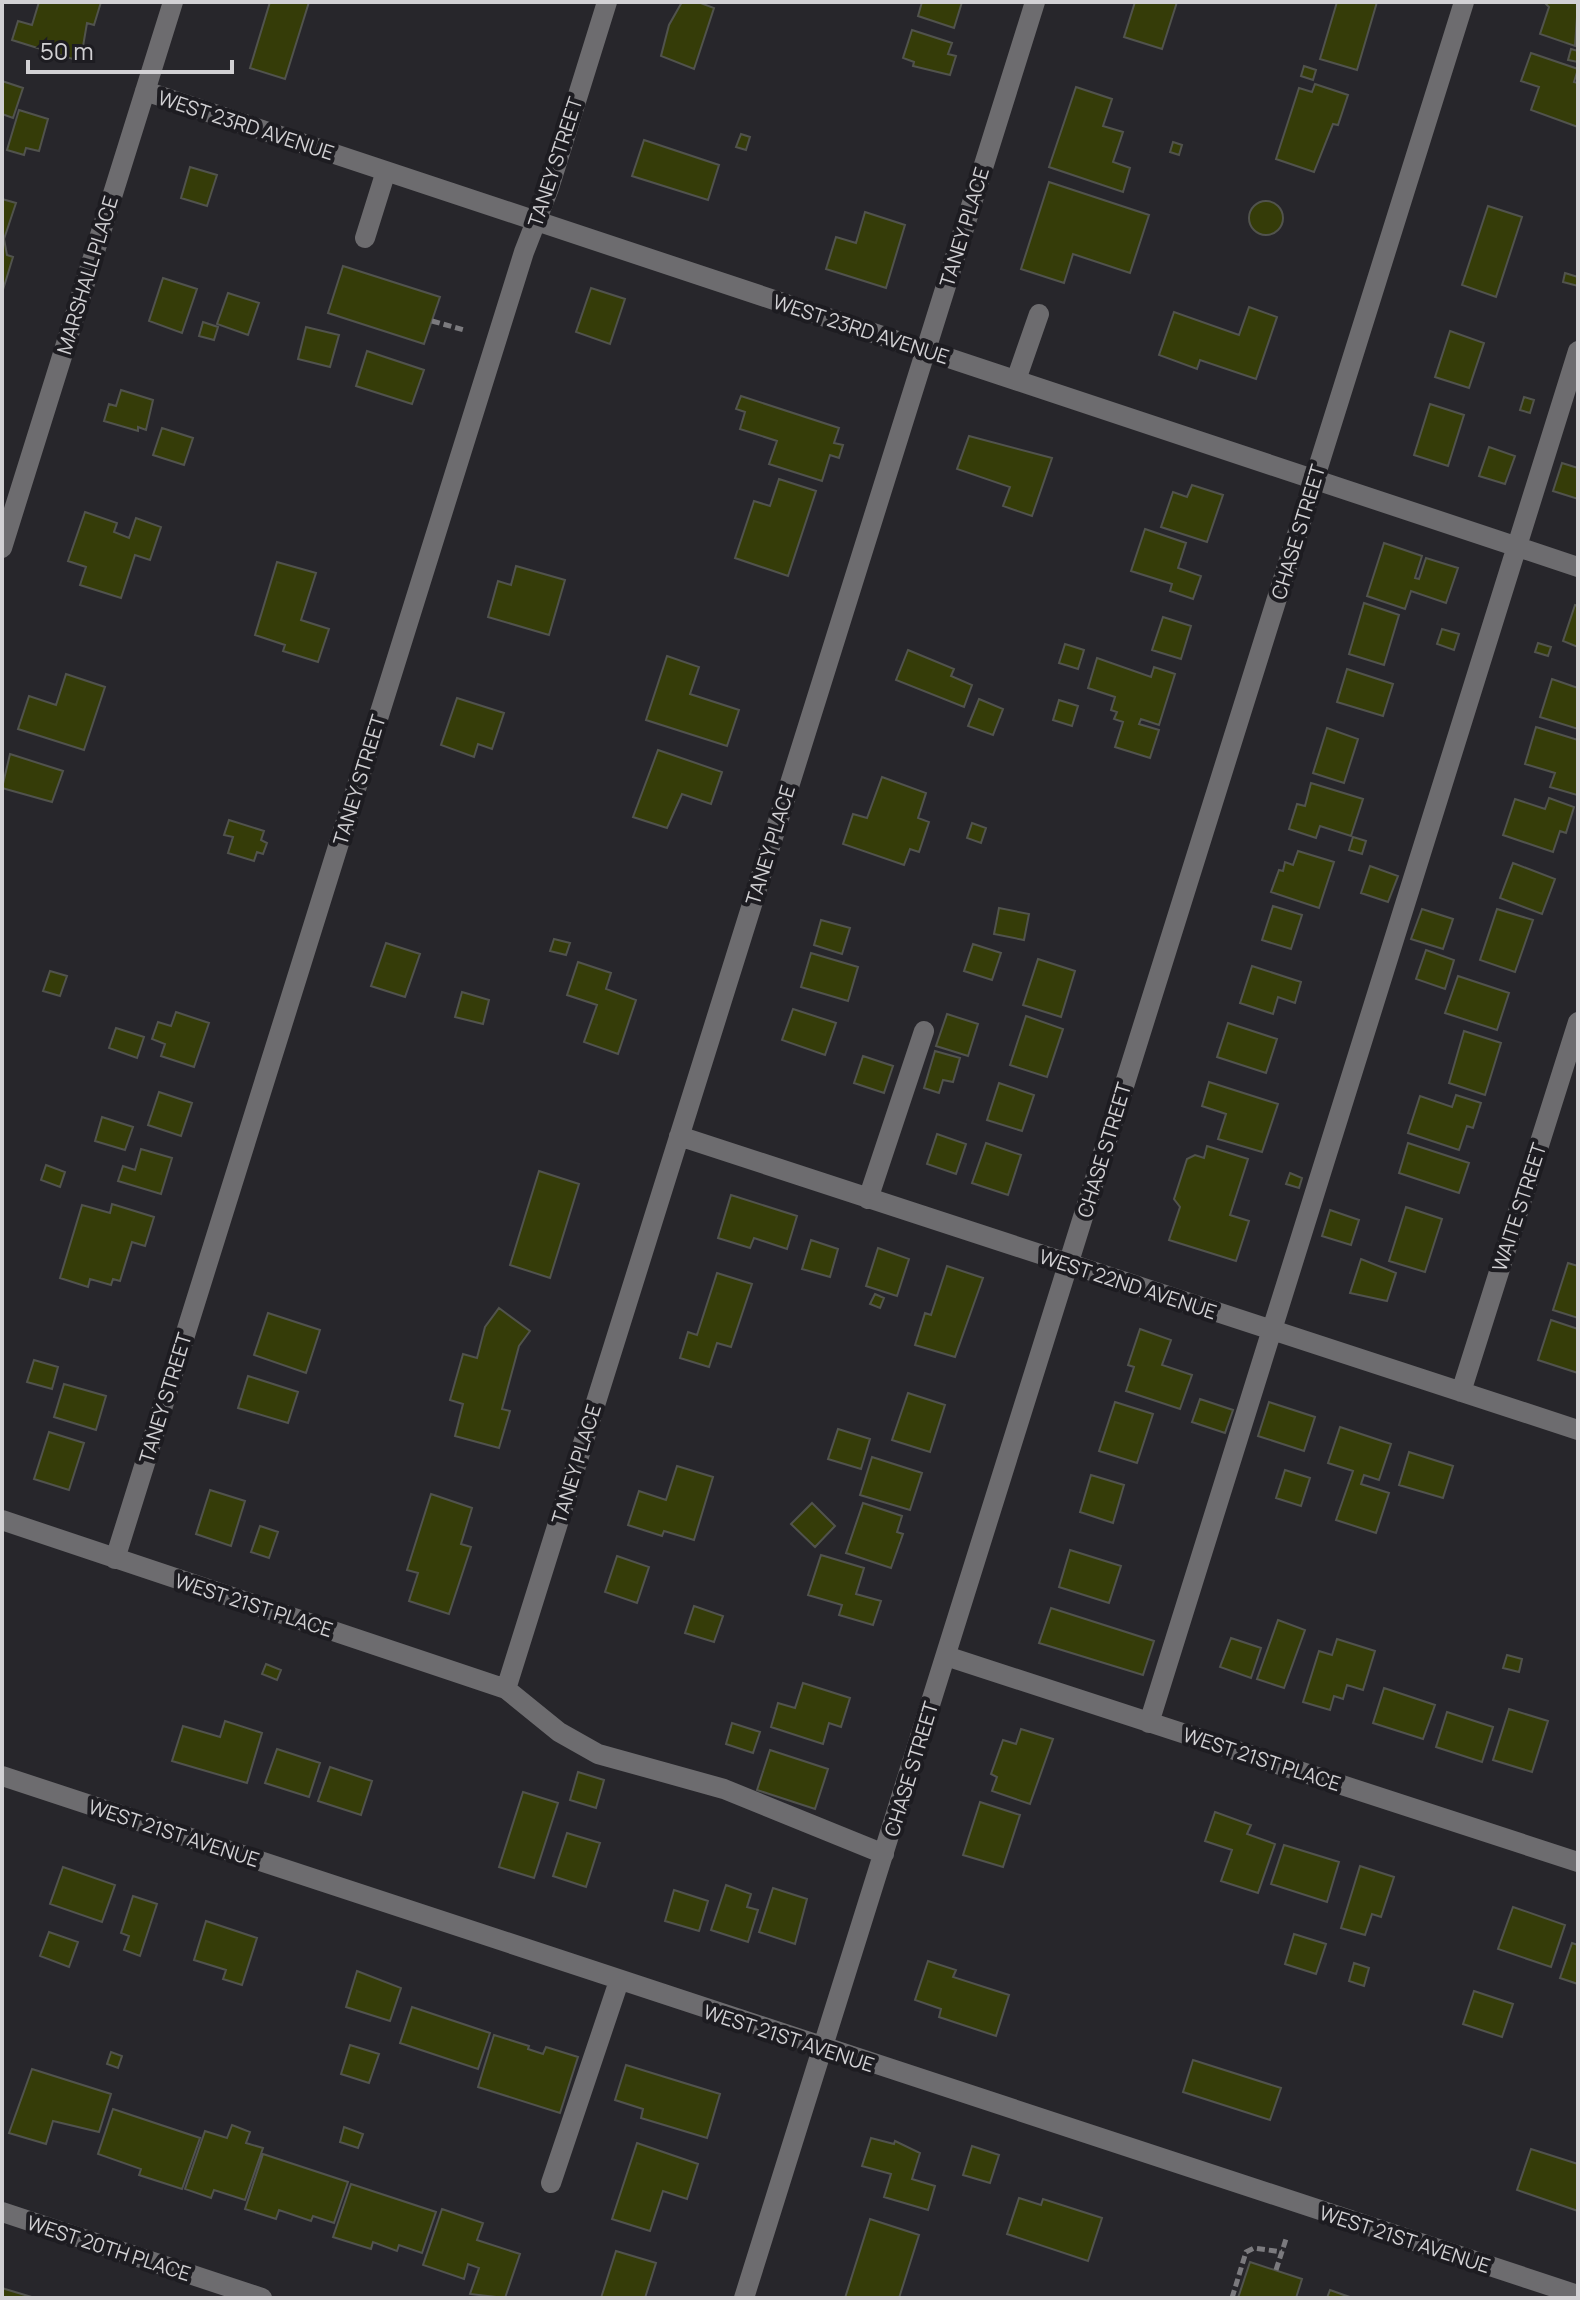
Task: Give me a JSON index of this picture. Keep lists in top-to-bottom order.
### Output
{
  "streets": {
    "street": [
      "WEST 23RD AVENUE",
      "TANEY STREET",
      "TANEY PLACE",
      "MARSHALL PLACE",
      "CHASE STREET",
      "WAITE STREET",
      "WEST 22ND AVENUE",
      "WEST 21ST PLACE",
      "WEST 21ST AVENUE",
      "WEST 20TH PLACE"
    ]
  },
  "crossings": [
    ["WEST 23RD AVENUE", "TANEY STREET"],
    ["WEST 23RD AVENUE", "TANEY PLACE"],
    ["WEST 23RD AVENUE", "MARSHALL PLACE"],
    ["WEST 23RD AVENUE", "CHASE STREET"],
    ["TANEY STREET", "WEST 21ST PLACE"],
    ["TANEY PLACE", "WEST 22ND AVENUE"],
    ["TANEY PLACE", "WEST 21ST PLACE"],
    ["CHASE STREET", "WEST 22ND AVENUE"],
    ["CHASE STREET", "WEST 21ST PLACE"],
    ["CHASE STREET", "WEST 21ST AVENUE"],
    ["WAITE STREET", "WEST 22ND AVENUE"]
  ],
  "scale_bar": "50 m"
}
